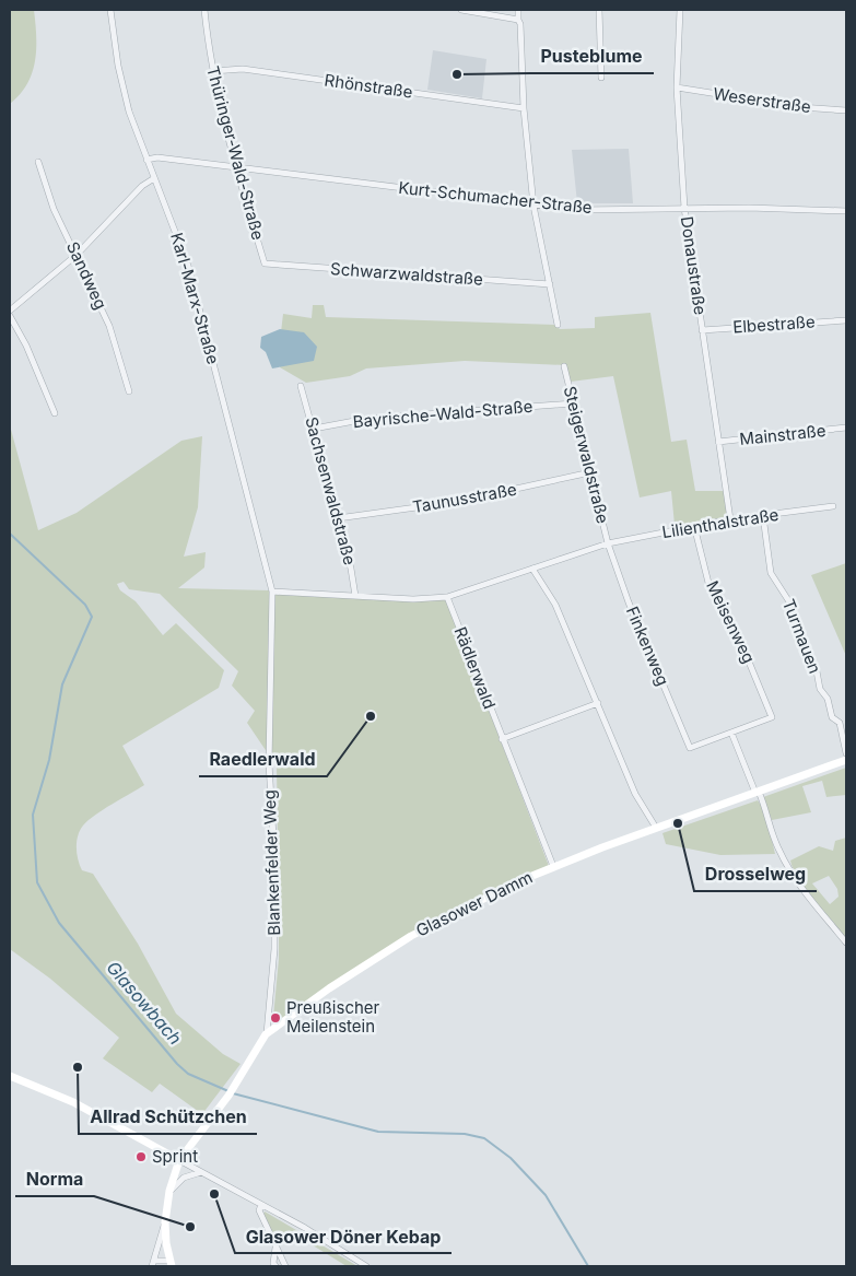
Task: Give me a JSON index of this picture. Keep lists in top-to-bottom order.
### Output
{
  "streets": {
    "street": [
      "Rhönstraße",
      "Weserstraße",
      "Thüringer-Wald-Straße",
      "Kurt-Schumacher-Straße",
      "Donaustraße",
      "Schwarzwaldstraße",
      "Sandweg",
      "Karl-Marx-Straße",
      "Elbestraße",
      "Bayrische-Wald-Straße",
      "Mainstraße",
      "Steigerwaldstraße",
      "Sachsenwaldstraße",
      "Taunusstraße",
      "Lilienthalstraße",
      "Meisenweg",
      "Turmauen",
      "Finkenweg",
      "Rädlerwald",
      "Blankenfelder Weg",
      "Glasower Damm"
    ]
  },
  "crossings": [
    ["Rhönstraße", "Thüringer-Wald-Straße"],
    ["Weserstraße", "Donaustraße"],
    ["Thüringer-Wald-Straße", "Kurt-Schumacher-Straße"],
    ["Thüringer-Wald-Straße", "Schwarzwaldstraße"],
    ["Kurt-Schumacher-Straße", "Donaustraße"],
    ["Kurt-Schumacher-Straße", "Karl-Marx-Straße"],
    ["Donaustraße", "Elbestraße"],
    ["Donaustraße", "Mainstraße"],
    ["Donaustraße", "Lilienthalstraße"],
    ["Karl-Marx-Straße", "Lilienthalstraße"],
    ["Karl-Marx-Straße", "Blankenfelder Weg"],
    ["Bayrische-Wald-Straße", "Steigerwaldstraße"],
    ["Bayrische-Wald-Straße", "Sachsenwaldstraße"],
    ["Steigerwaldstraße", "Taunusstraße"],
    ["Steigerwaldstraße", "Lilienthalstraße"],
    ["Steigerwaldstraße", "Finkenweg"],
    ["Sachsenwaldstraße", "Taunusstraße"],
    ["Sachsenwaldstraße", "Lilienthalstraße"],
    ["Lilienthalstraße", "Meisenweg"],
    ["Lilienthalstraße", "Turmauen"],
    ["Lilienthalstraße", "Finkenweg"],
    ["Lilienthalstraße", "Rädlerwald"],
    ["Lilienthalstraße", "Blankenfelder Weg"],
    ["Meisenweg", "Finkenweg"],
    ["Rädlerwald", "Glasower Damm"],
    ["Blankenfelder Weg", "Glasower Damm"]
  ],
  "water": ["Glasowbach"],
  "places": [
    "Pusteblume",
    "Raedlerwald",
    "Drosselweg",
    "Preußischer Meilenstein",
    "Allrad Schützchen",
    "Sprint",
    "Glasower Döner Kebap",
    "Norma"
  ]
}
